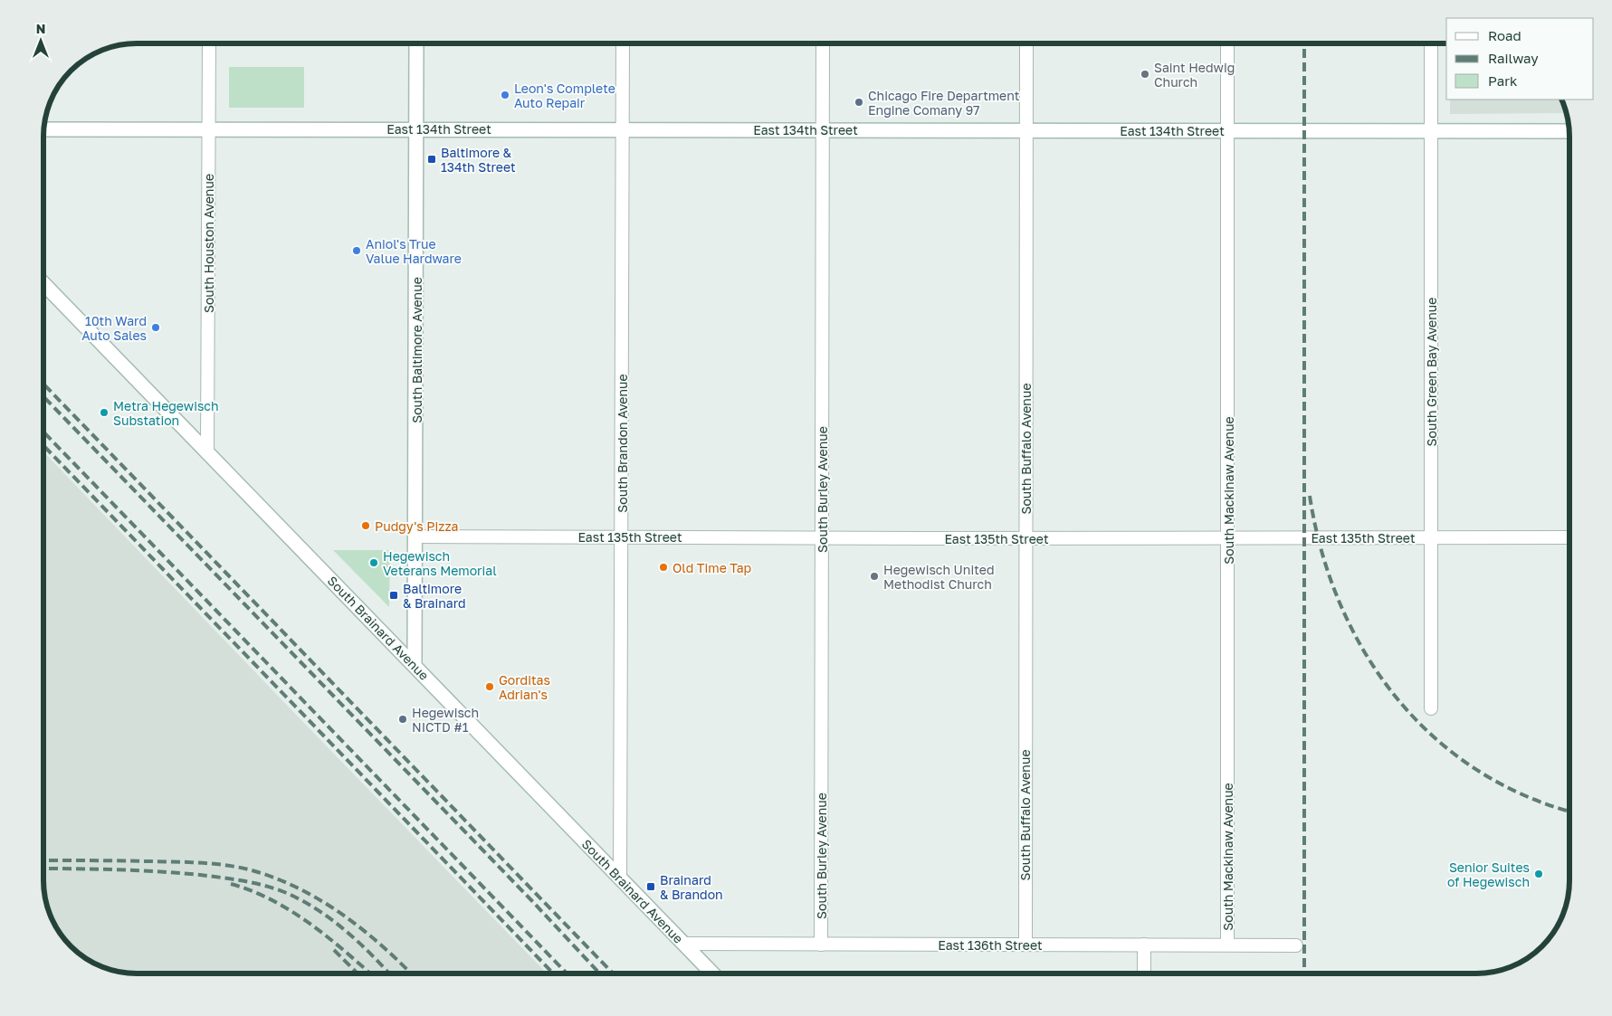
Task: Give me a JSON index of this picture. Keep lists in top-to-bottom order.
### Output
{
  "streets": {
    "street": [
      "East 134th Street",
      "South Houston Avenue",
      "South Baltimore Avenue",
      "South Green Bay Avenue",
      "South Brandon Avenue",
      "South Buffalo Avenue",
      "South Burley Avenue",
      "South Mackinaw Avenue",
      "East 135th Street",
      "South Brainard Avenue",
      "East 136th Street"
    ]
  },
  "crossings": [
    ["East 134th Street", "South Houston Avenue"],
    ["East 134th Street", "South Baltimore Avenue"],
    ["East 134th Street", "South Green Bay Avenue"],
    ["East 134th Street", "South Brandon Avenue"],
    ["East 134th Street", "South Buffalo Avenue"],
    ["East 134th Street", "South Burley Avenue"],
    ["East 134th Street", "South Mackinaw Avenue"],
    ["South Houston Avenue", "South Brainard Avenue"],
    ["South Baltimore Avenue", "East 135th Street"],
    ["South Baltimore Avenue", "South Brainard Avenue"],
    ["South Green Bay Avenue", "East 135th Street"],
    ["South Brandon Avenue", "East 135th Street"],
    ["South Brandon Avenue", "South Brainard Avenue"],
    ["South Buffalo Avenue", "East 135th Street"],
    ["South Buffalo Avenue", "East 136th Street"],
    ["South Burley Avenue", "East 135th Street"],
    ["South Burley Avenue", "East 136th Street"],
    ["South Mackinaw Avenue", "East 135th Street"],
    ["South Mackinaw Avenue", "East 136th Street"],
    ["South Brainard Avenue", "East 136th Street"]
  ],
  "places": {
    "other": [
      "Saint Hedwig Church",
      "Leon's Complete Auto Repair",
      "Chicago Fire Department Engine Comany 97",
      "Aniol's True Value Hardware",
      "10th Ward Auto Sales",
      "Metra Hegewisch Substation",
      "Pudgy's Pizza",
      "Hegewisch Veterans Memorial",
      "Old Time Tap",
      "Hegewisch United Methodist Church",
      "Gorditas Adrian's",
      "Hegewisch NICTD #1",
      "Senior Suites of Hegewisch"
    ],
    "transit": ["Baltimore & 134th Street", "Baltimore & Brainard", "Brainard & Brandon"]
  },
  "legend": ["Road", "Railway", "Park"],
  "north": "top"
}
